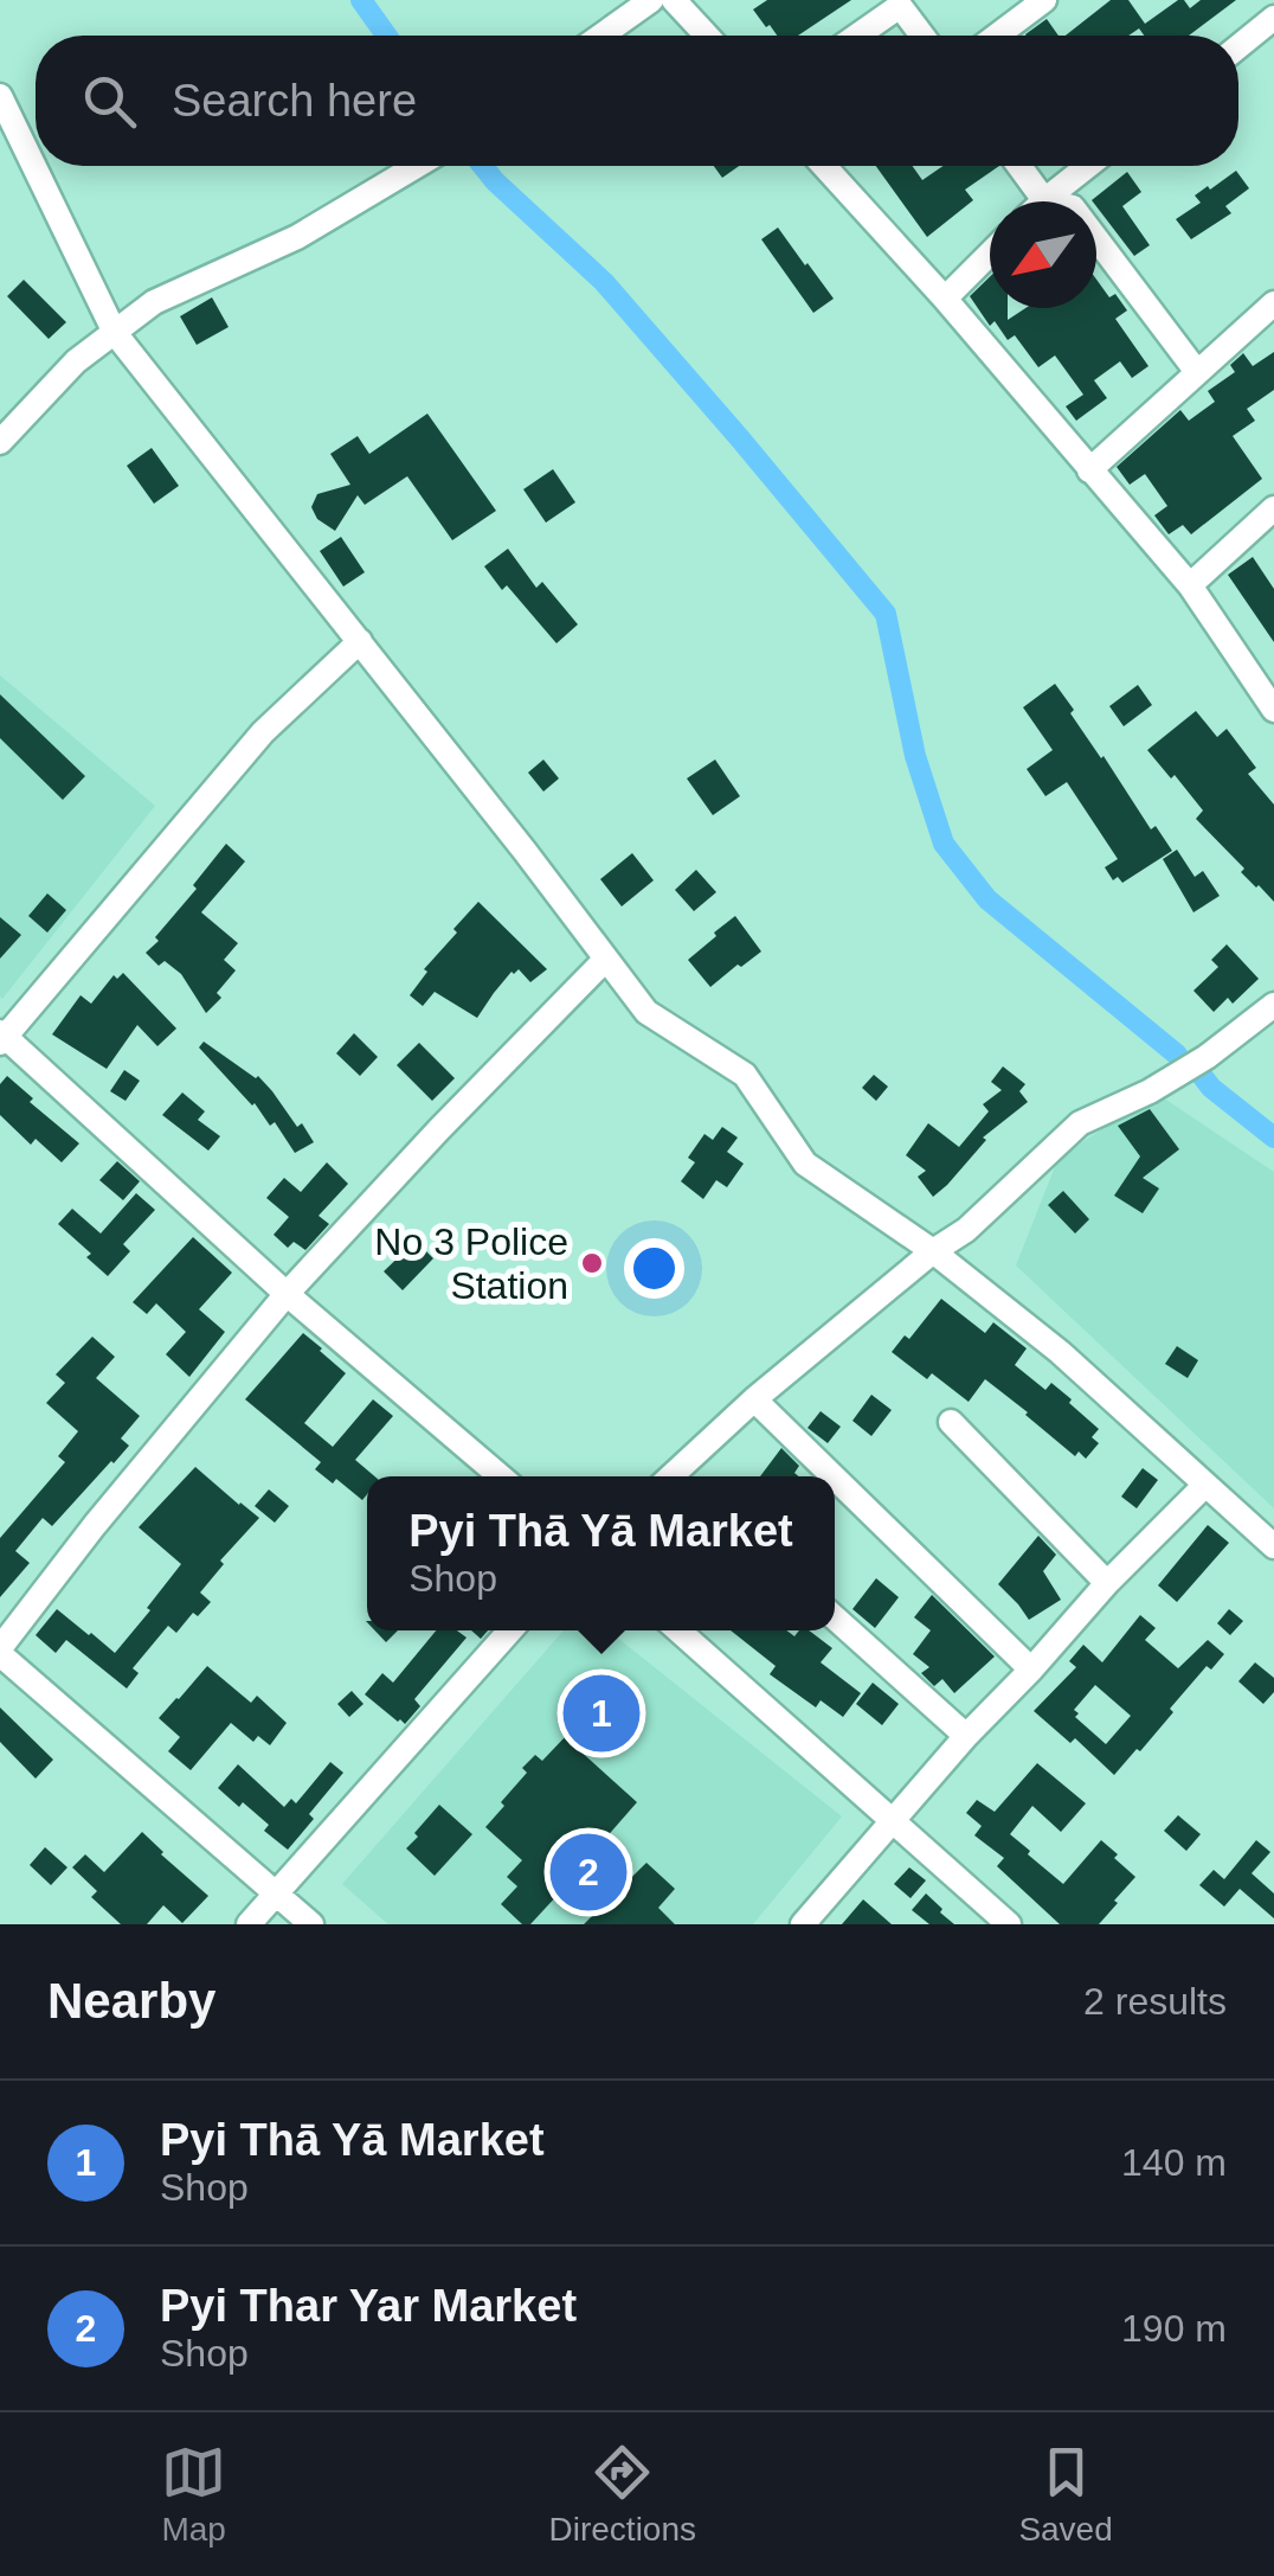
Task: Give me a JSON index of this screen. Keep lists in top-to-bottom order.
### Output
{
  "places": ["No 3 Police Station"],
  "north": "bottom left",
  "page": {
    "search": "Search here",
    "popup": ["Pyi Thā Yā Market", "Shop"],
    "pins": ["1", "2"],
    "heading": ["Nearby", "2 results"],
    "list": [
      {
        "mark": "1",
        "name": "Pyi Thā Yā Market",
        "note": "Shop",
        "value": "140 m"
      },
      {
        "mark": "2",
        "name": "Pyi Thar Yar Market",
        "note": "Shop",
        "value": "190 m"
      }
    ],
    "nav": ["Map", "Directions", "Saved"]
  }
}
